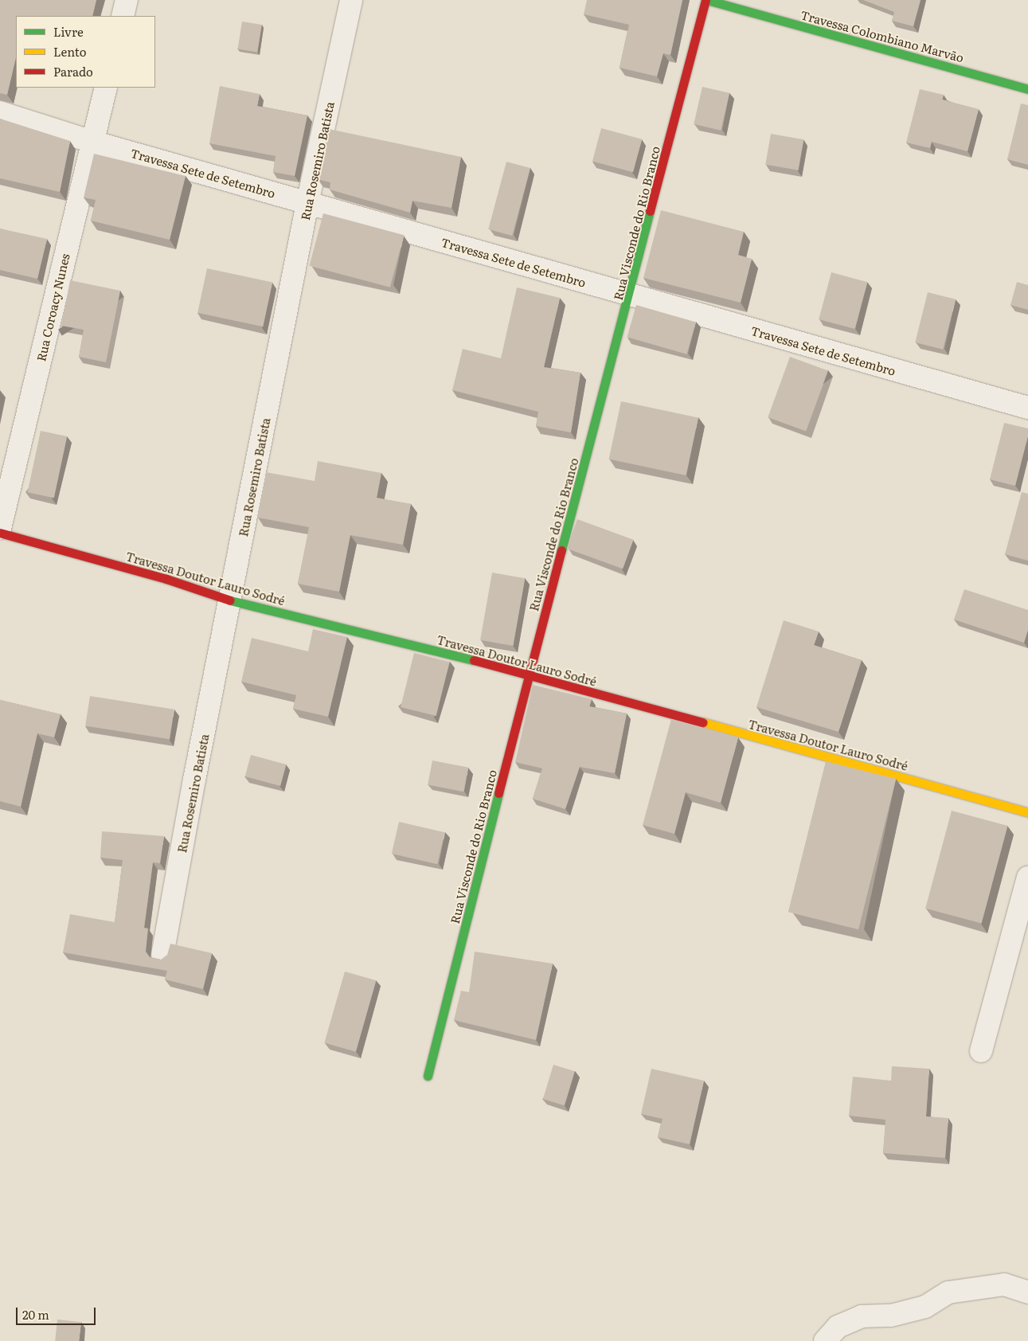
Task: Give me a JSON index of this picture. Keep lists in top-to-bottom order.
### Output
{
  "streets": {
    "street": [
      "Travessa Colombiano Marvão",
      "Rua Rosemiro Batista",
      "Travessa Sete de Setembro",
      "Rua Visconde do Rio Branco",
      "Rua Coroacy Nunes",
      "Travessa Doutor Lauro Sodré"
    ]
  },
  "crossings": [
    ["Travessa Colombiano Marvão", "Rua Visconde do Rio Branco"],
    ["Rua Rosemiro Batista", "Travessa Sete de Setembro"],
    ["Rua Rosemiro Batista", "Travessa Doutor Lauro Sodré"],
    ["Travessa Sete de Setembro", "Rua Visconde do Rio Branco"],
    ["Travessa Sete de Setembro", "Rua Coroacy Nunes"],
    ["Rua Visconde do Rio Branco", "Travessa Doutor Lauro Sodré"]
  ],
  "legend": ["Livre", "Lento", "Parado"],
  "scale_bar": "20 m"
}
